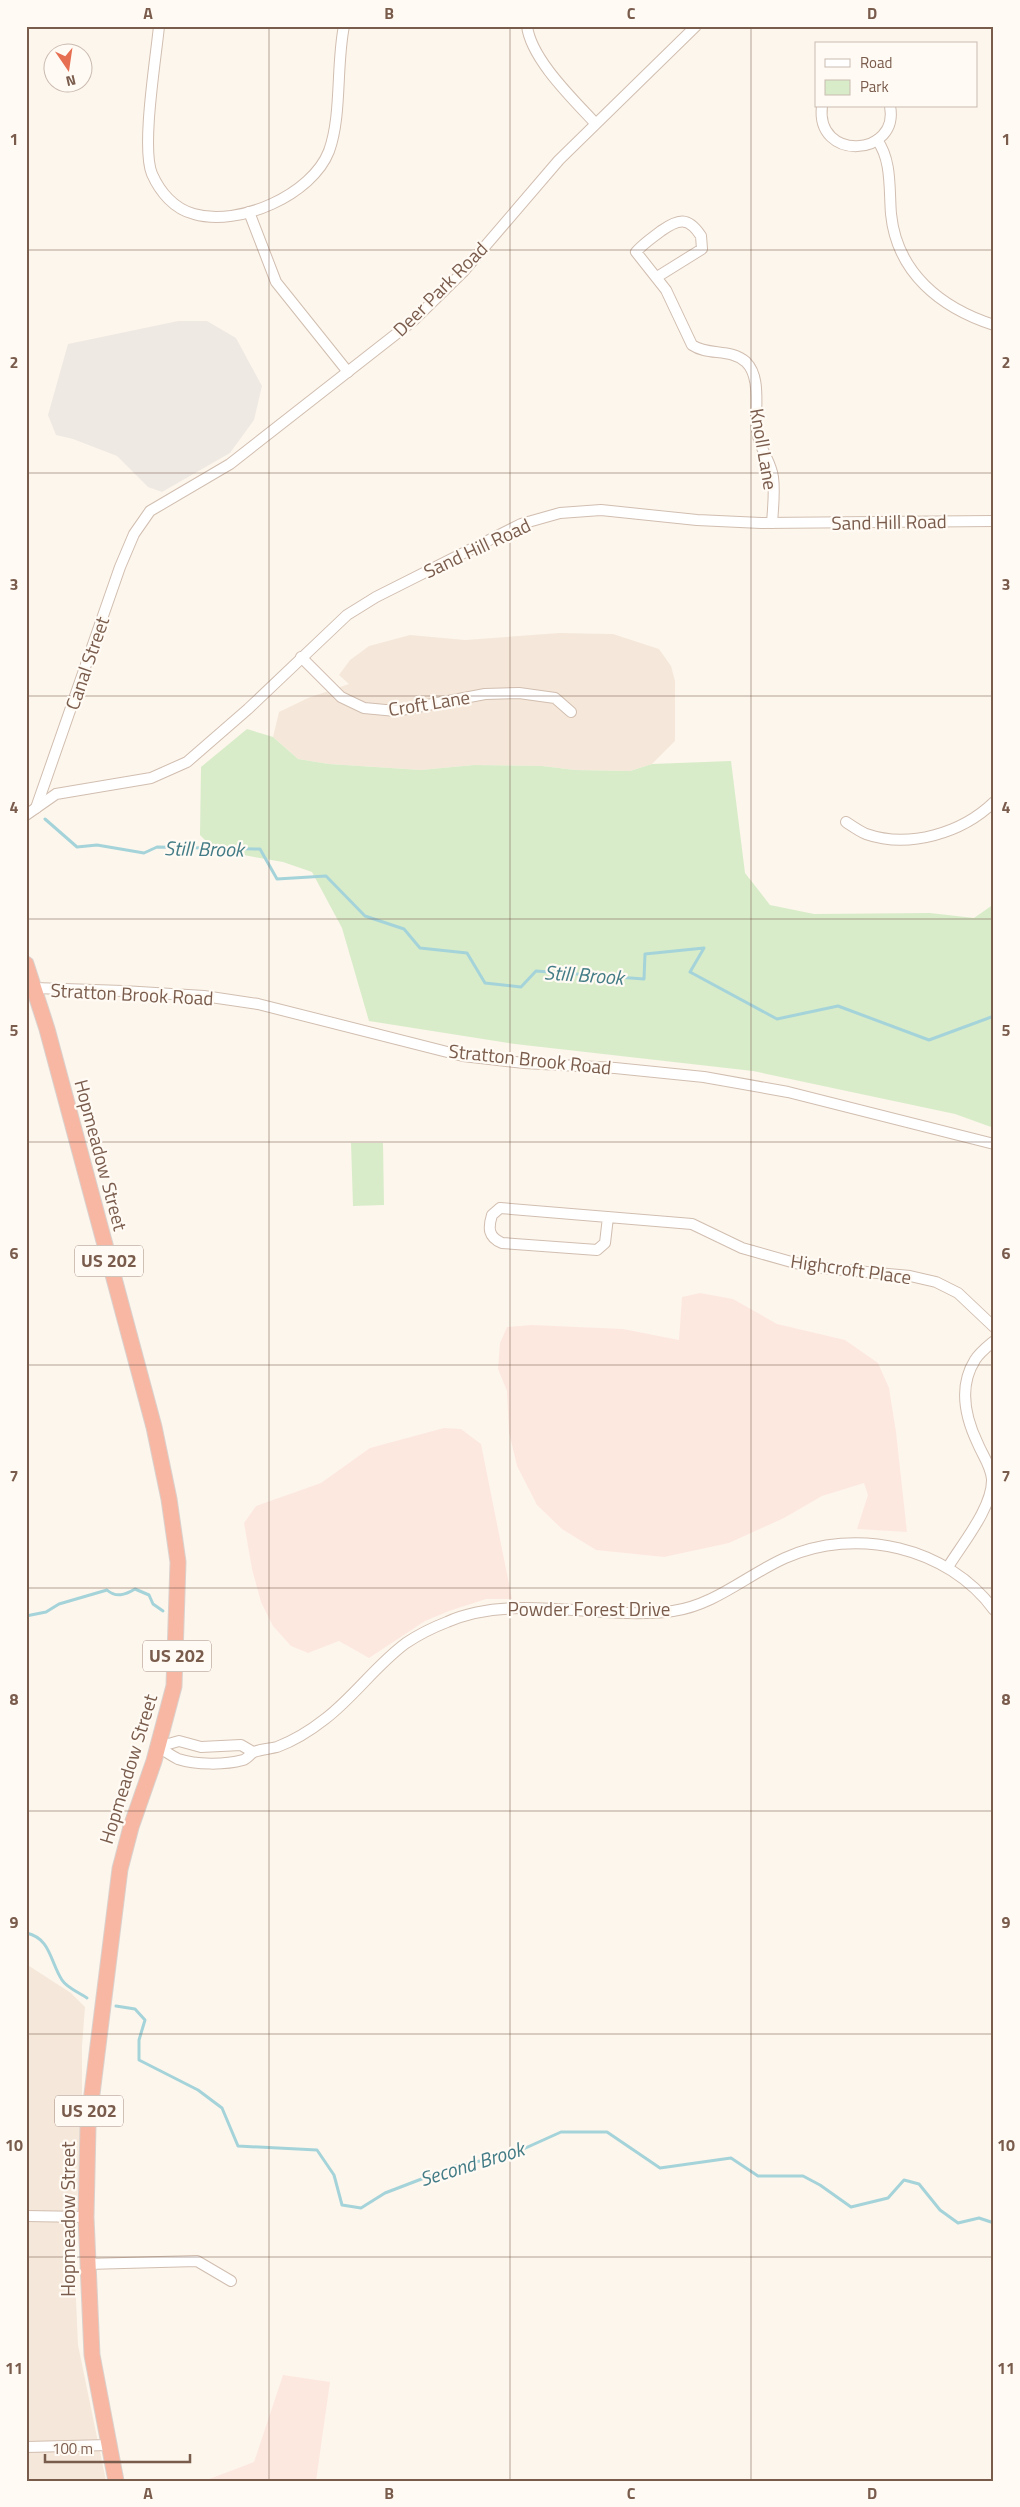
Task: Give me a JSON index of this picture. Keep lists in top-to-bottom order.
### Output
{
  "streets": {
    "highway": ["Hopmeadow Street", "US 202"],
    "street": [
      "Deer Park Road",
      "Knoll Lane",
      "Sand Hill Road",
      "Canal Street",
      "Croft Lane",
      "Stratton Brook Road",
      "Highcroft Place",
      "Powder Forest Drive"
    ]
  },
  "crossings": [
    ["Deer Park Road", "Canal Street"],
    ["Knoll Lane", "Sand Hill Road"],
    ["Sand Hill Road", "Canal Street"],
    ["Sand Hill Road", "Croft Lane"],
    ["Stratton Brook Road", "Hopmeadow Street"],
    ["Hopmeadow Street", "Powder Forest Drive"]
  ],
  "water": ["Still Brook", "Second Brook"],
  "legend": ["Road", "Park"],
  "scale_bar": "100 m",
  "north": "bottom",
  "grid": {
    "columns": [
      "A",
      "B",
      "C",
      "D"
    ],
    "rows": [
      "1",
      "2",
      "3",
      "4",
      "5",
      "6",
      "7",
      "8",
      "9",
      "10",
      "11"
    ]
  }
}
